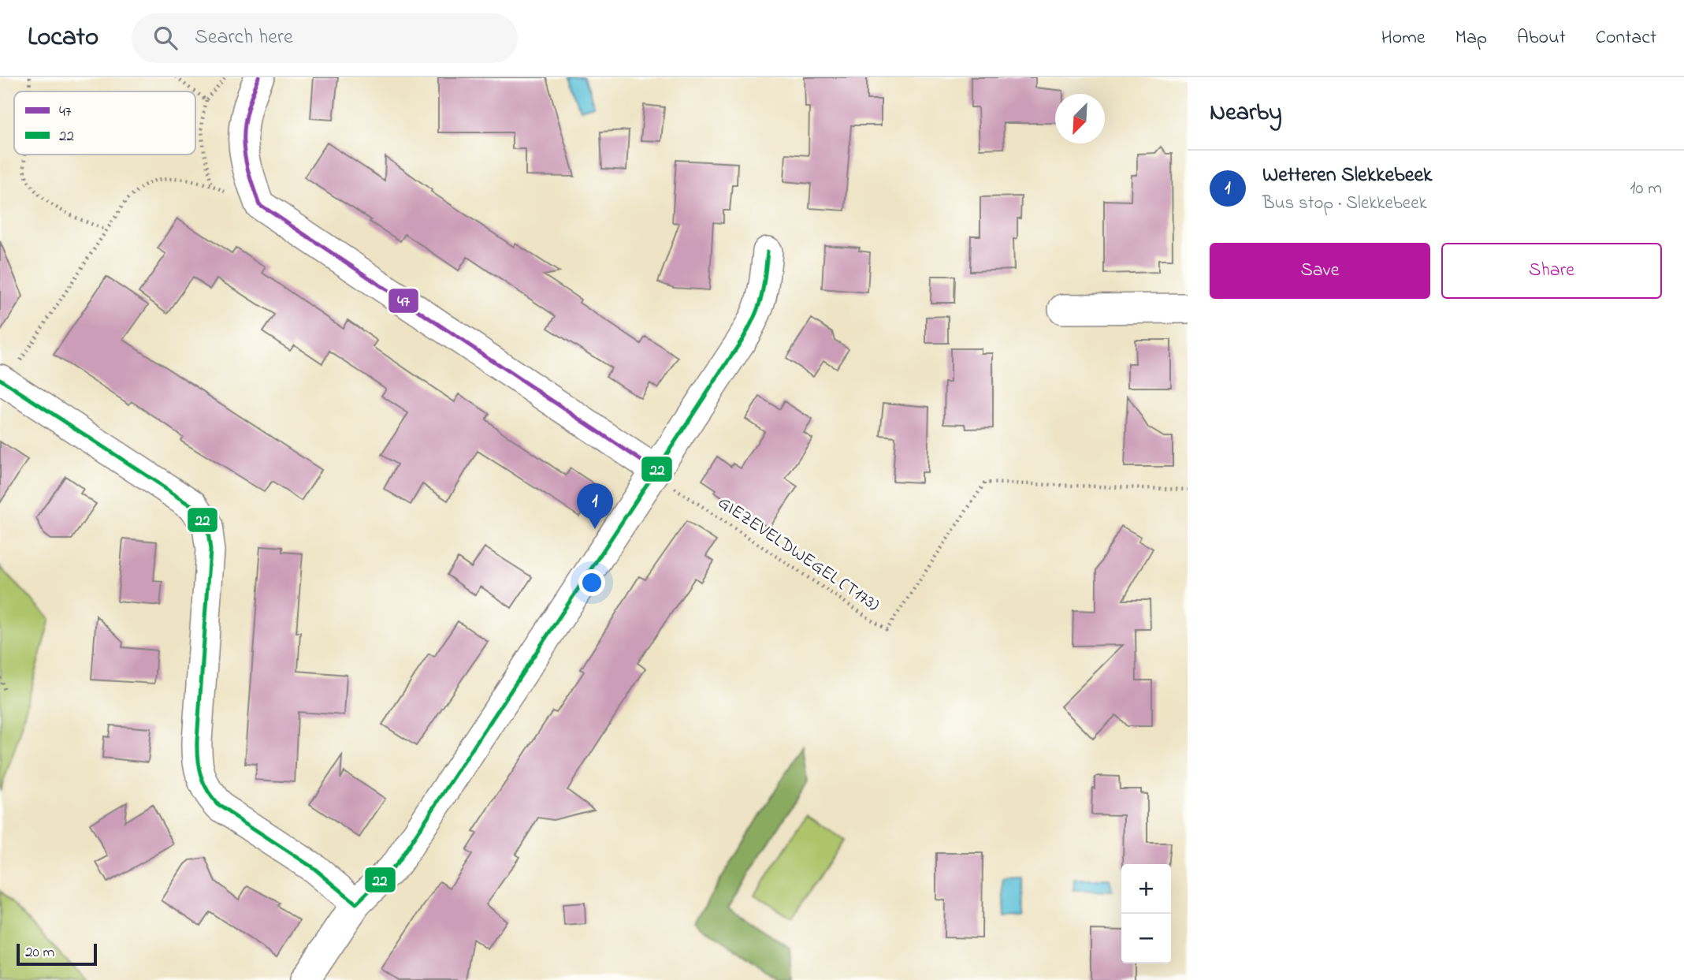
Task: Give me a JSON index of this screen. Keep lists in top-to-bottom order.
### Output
{
  "streets": {
    "path": ["GIEZEVELDWEGEL (T173)"]
  },
  "lines": ["transit line 47", "transit line 22"],
  "legend": ["47", "22"],
  "scale_bar": "20 m",
  "north": "bottom left",
  "page": {
    "header": "Locato",
    "search": "Search here",
    "nav": [
      "Home",
      "Map",
      "About",
      "Contact"
    ],
    "heading": "Nearby",
    "list": [
      {
        "mark": "1",
        "name": "Wetteren Slekkebeek",
        "note": "Bus stop · Slekkebeek",
        "value": "10 m"
      }
    ],
    "buttons": ["Save", "Share"],
    "pins": "1",
    "map_buttons": ["+", "−"],
    "scale": "20 m"
  }
}
